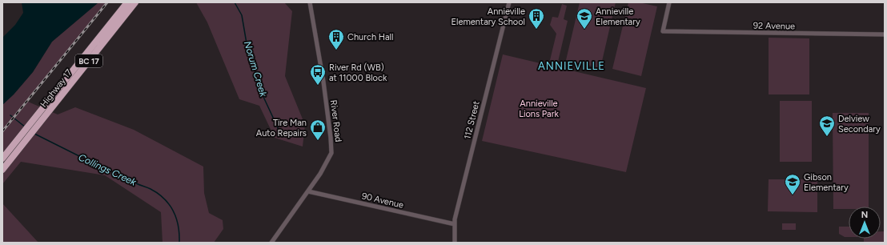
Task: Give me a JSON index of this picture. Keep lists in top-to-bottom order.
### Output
{
  "streets": {
    "highway": ["BC 17", "Highway 17"],
    "street": [
      "92 Avenue",
      "112 Street",
      "River Road",
      "90 Avenue"
    ]
  },
  "crossings": [
    ["112 Street", "90 Avenue"],
    ["River Road", "90 Avenue"]
  ],
  "districts": ["ANNIEVILLE"],
  "water": ["Norum Creek", "Collings Creek"],
  "parks": ["Annieville Lions Park"],
  "places": {
    "building": ["Annieville Elementary School", "Church Hall"],
    "school or university": ["Annieville Elementary", "Delview Secondary", "Gibson Elementary"],
    "bus stop": ["River Rd (WB) at 11000 Block"],
    "shop": ["Tire Man Auto Repairs"]
  },
  "north": "top"
}
